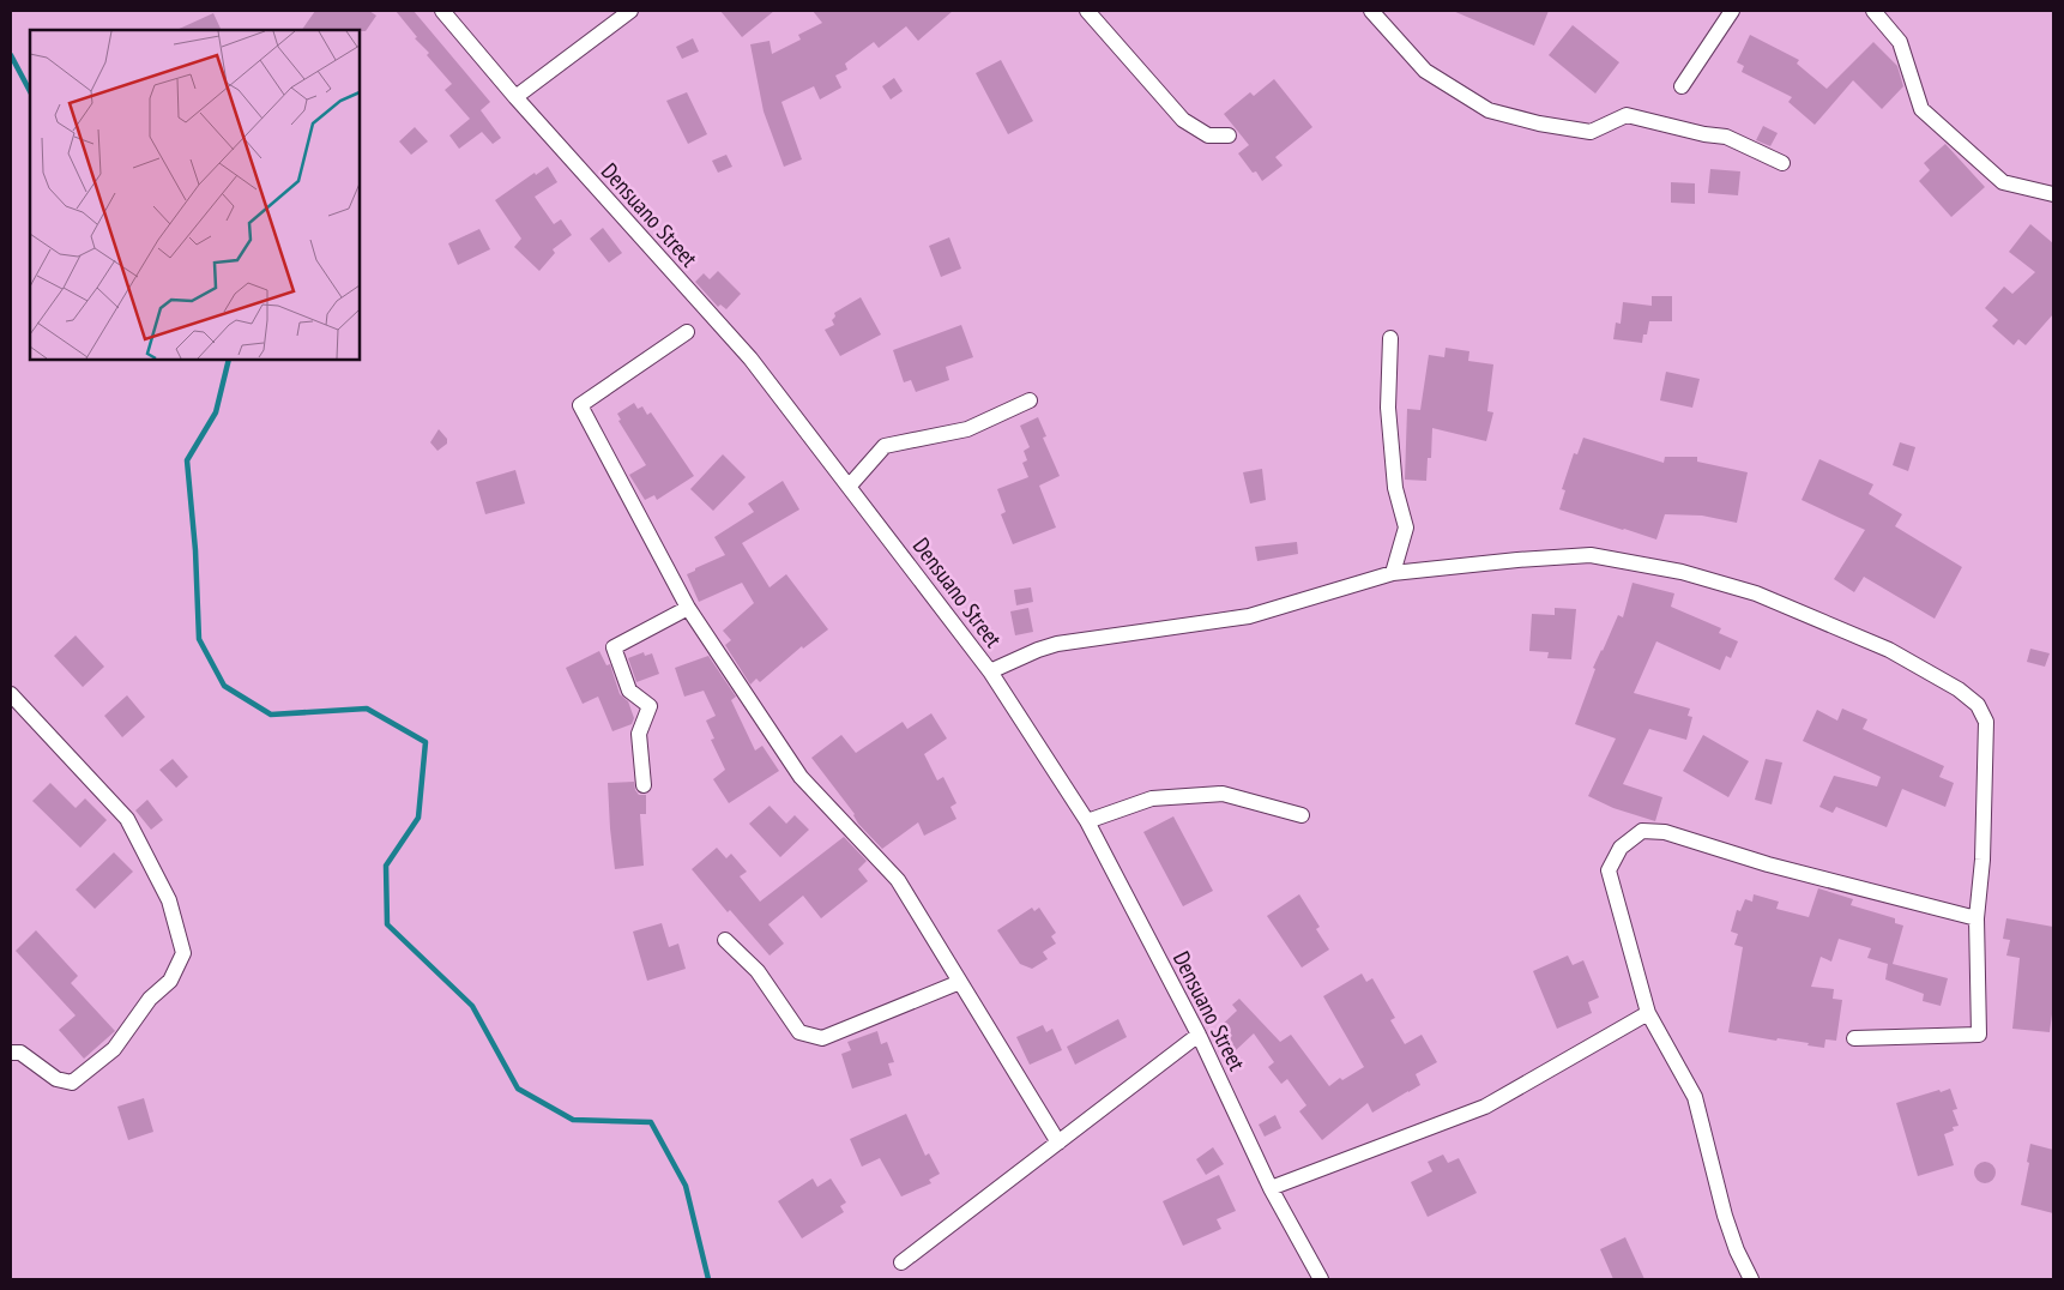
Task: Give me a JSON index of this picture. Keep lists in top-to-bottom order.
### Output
{
  "streets": {
    "street": ["Densuano Street"]
  }
}
